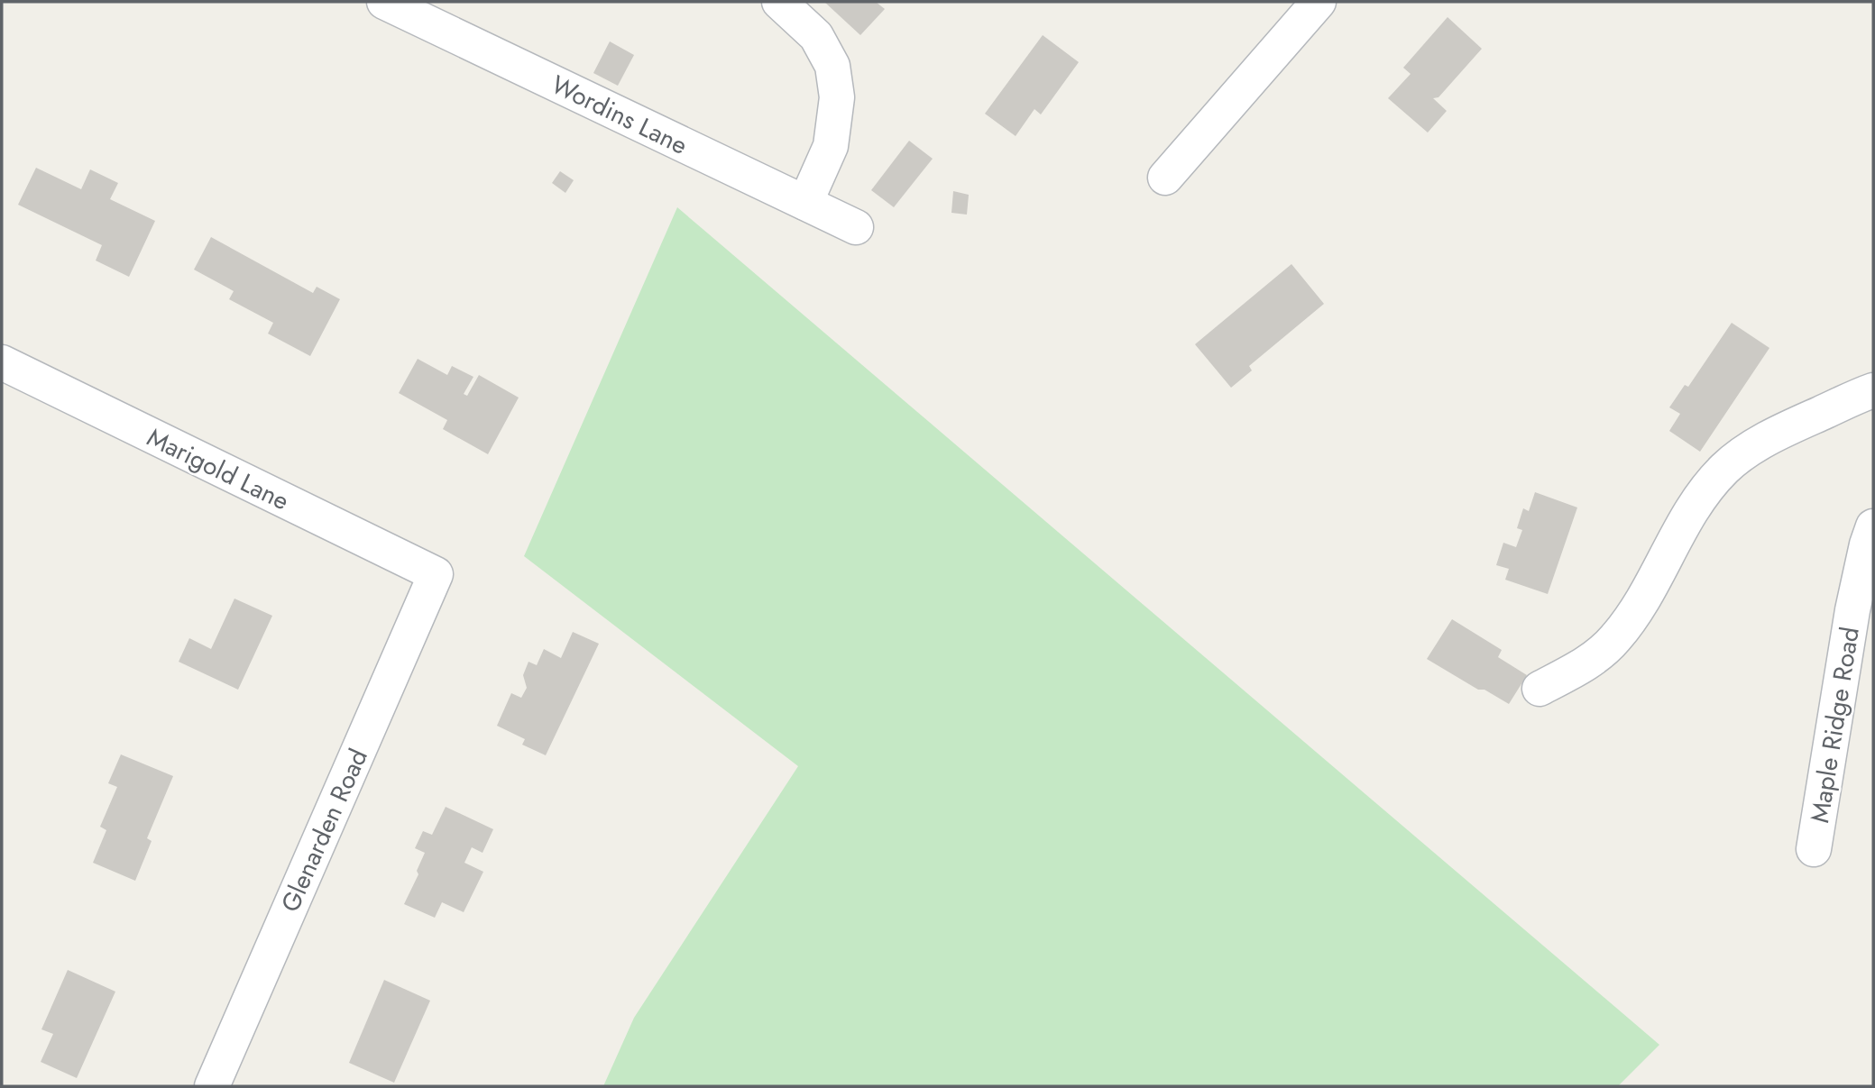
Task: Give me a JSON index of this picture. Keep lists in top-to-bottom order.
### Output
{
  "streets": {
    "street": [
      "Wordins Lane",
      "Marigold Lane",
      "Maple Ridge Road",
      "Glenarden Road"
    ]
  },
  "crossings": [
    ["Marigold Lane", "Glenarden Road"]
  ]
}
